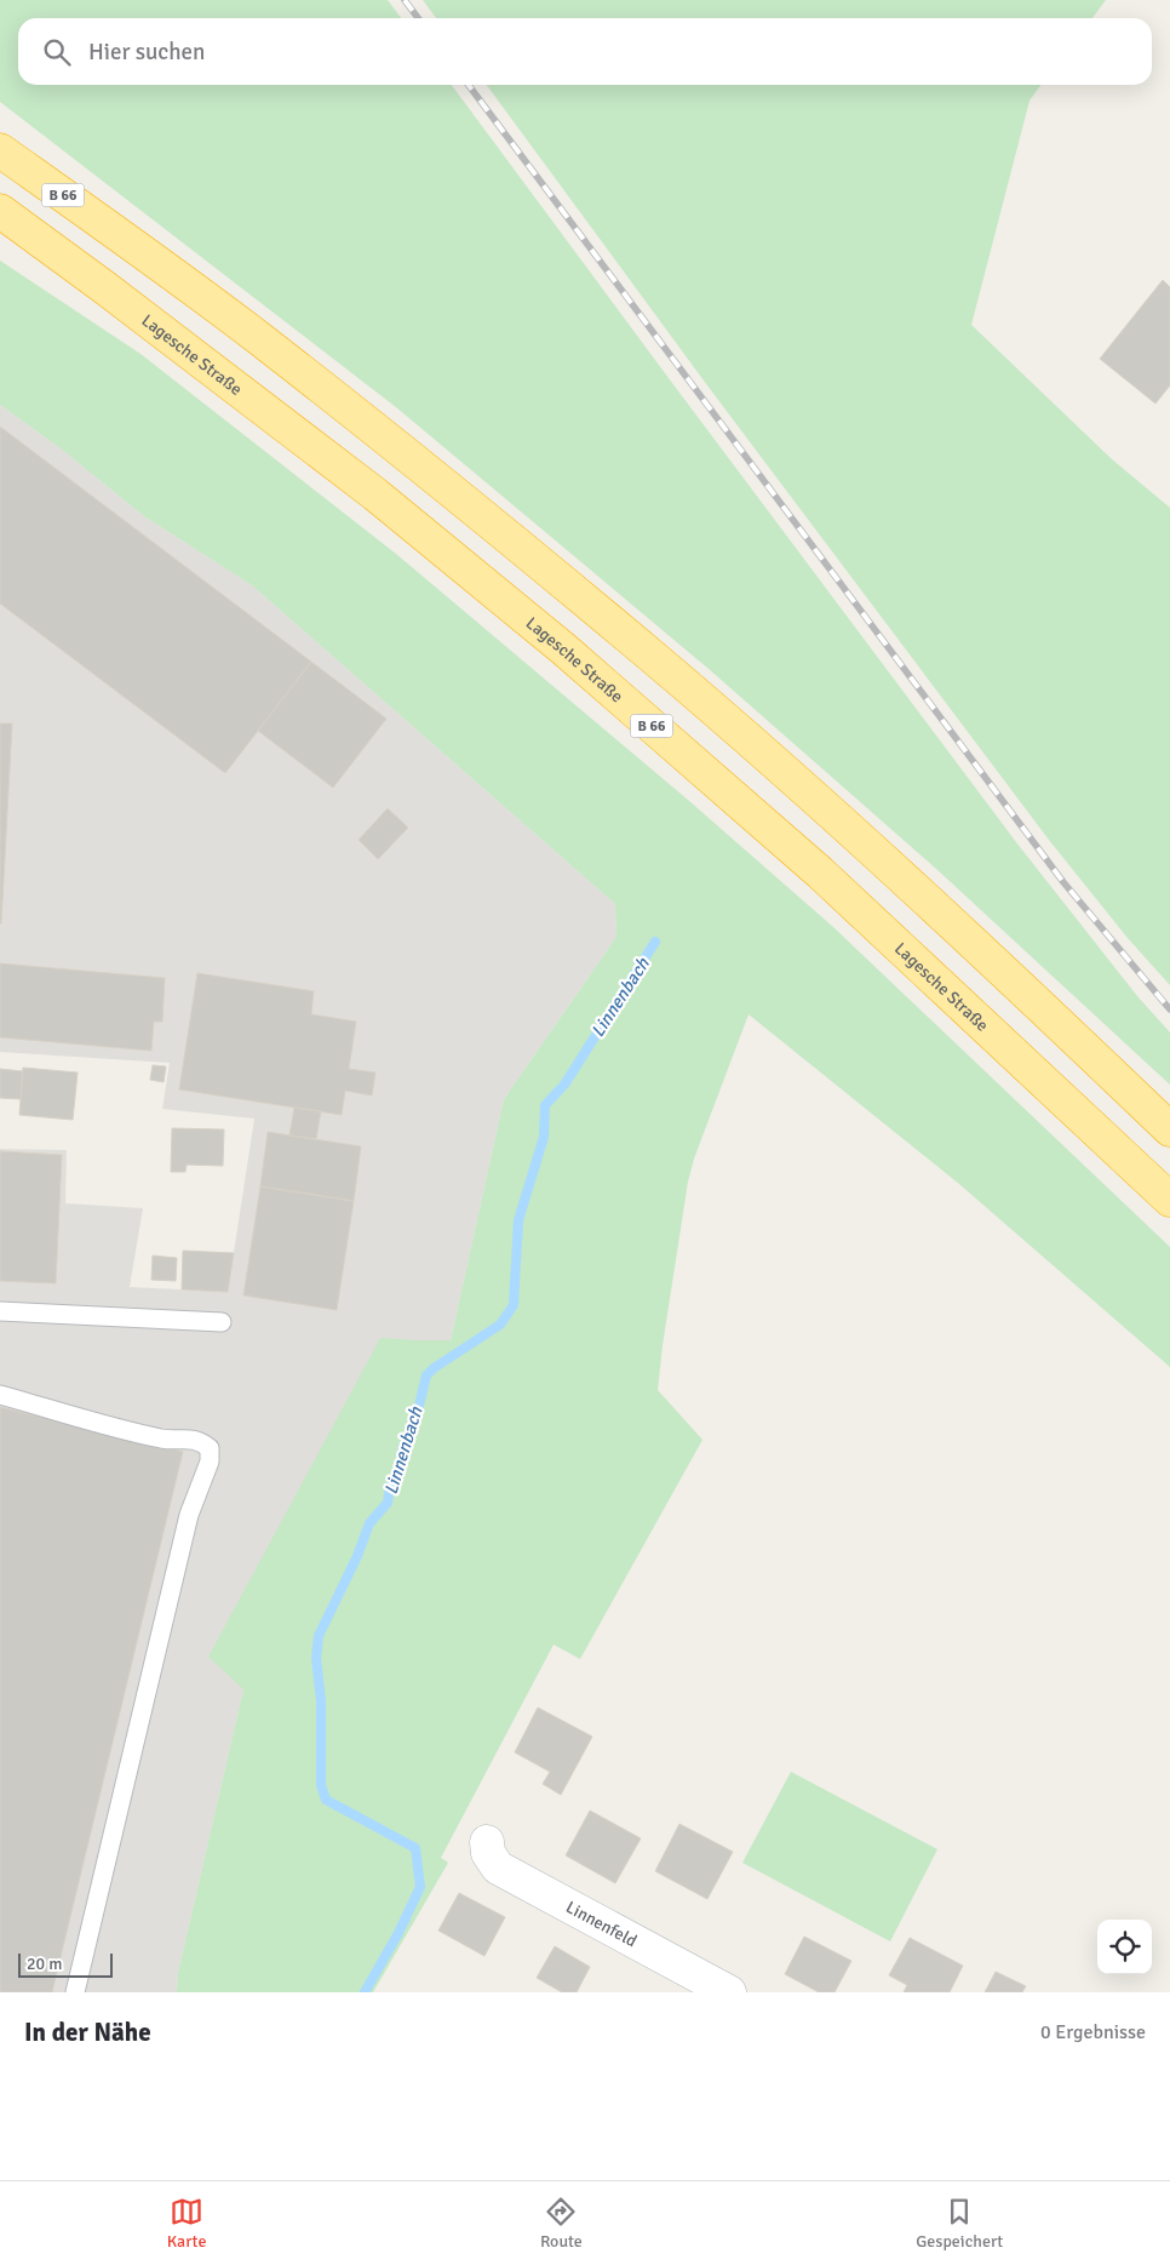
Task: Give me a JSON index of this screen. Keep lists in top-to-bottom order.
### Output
{
  "streets": {
    "highway": ["B 66", "Lagesche Straße"],
    "street": ["Linnenfeld"]
  },
  "water": ["Linnenbach"],
  "scale_bar": "20 m",
  "page": {
    "search": "Hier suchen",
    "scale": "20 m",
    "heading": ["In der Nähe", "0 Ergebnisse"],
    "nav": ["Karte", "Route", "Gespeichert"]
  }
}
